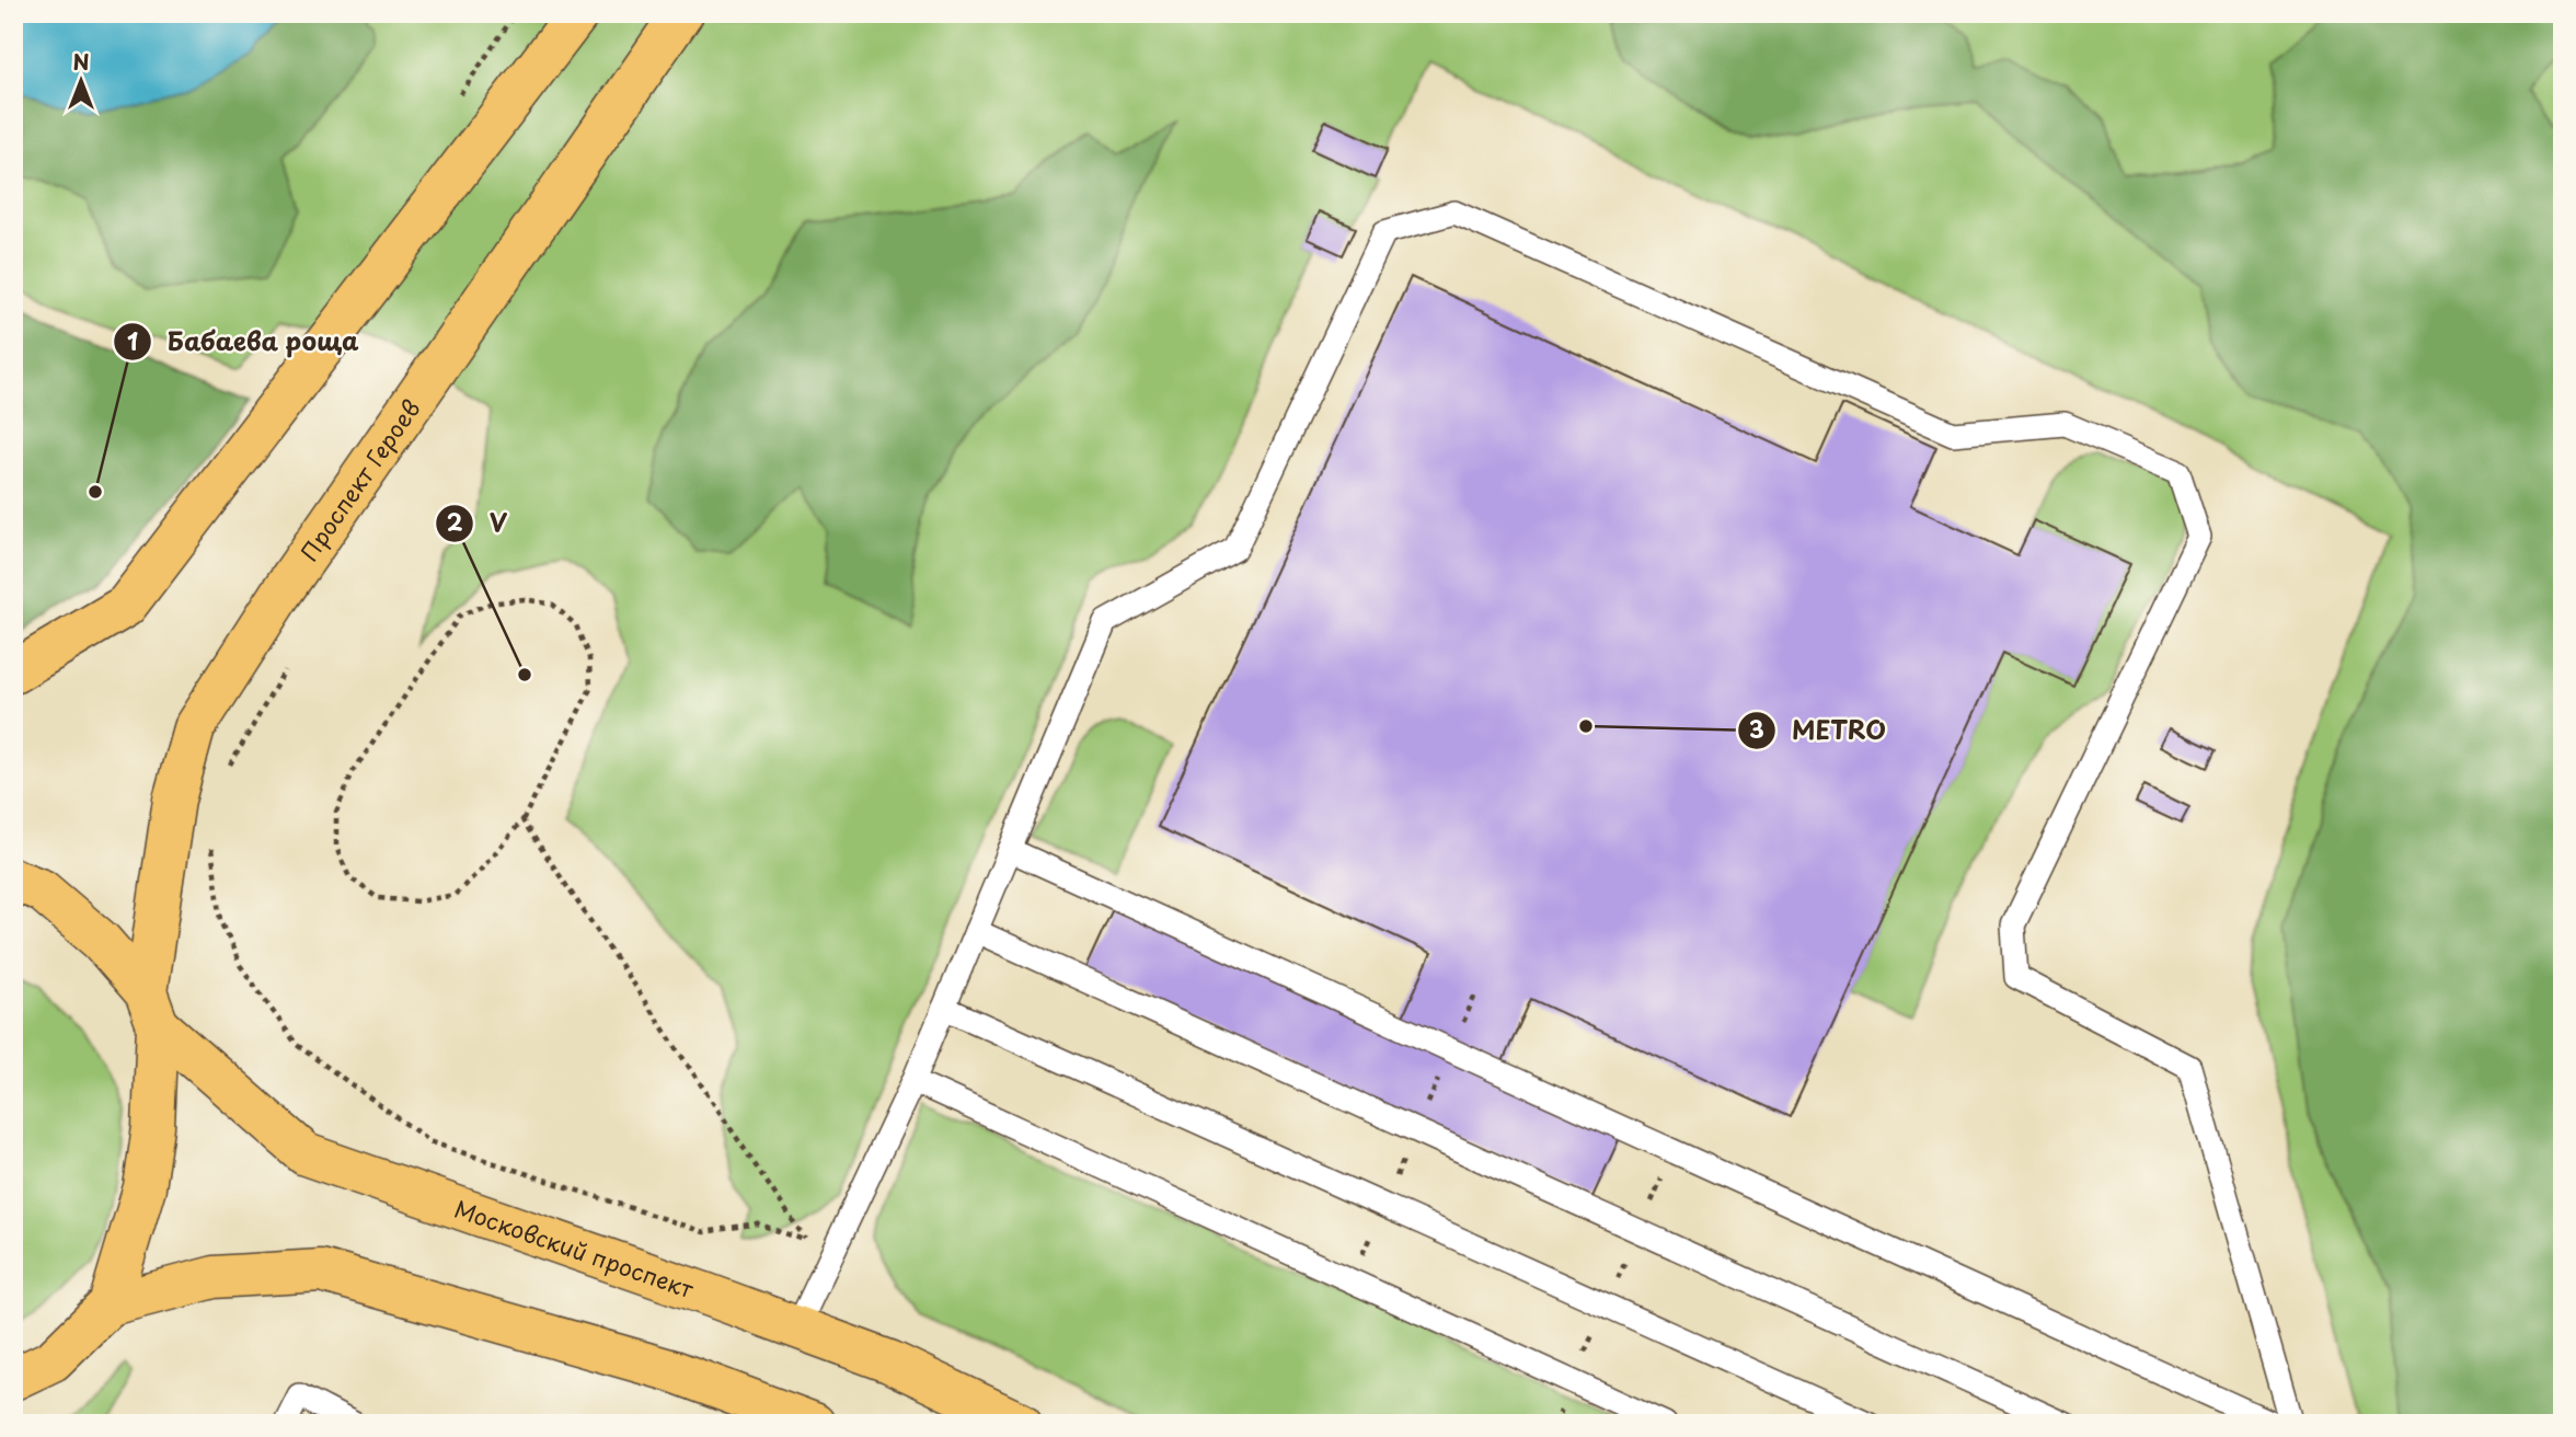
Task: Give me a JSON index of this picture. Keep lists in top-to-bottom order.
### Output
{
  "streets": {
    "main road": ["Проспект Героев", "Московский проспект"]
  },
  "crossings": [
    ["Проспект Героев", "Московский проспект"]
  ],
  "places": ["Бабаева роща", "V", "METRO"],
  "north": "top"
}
